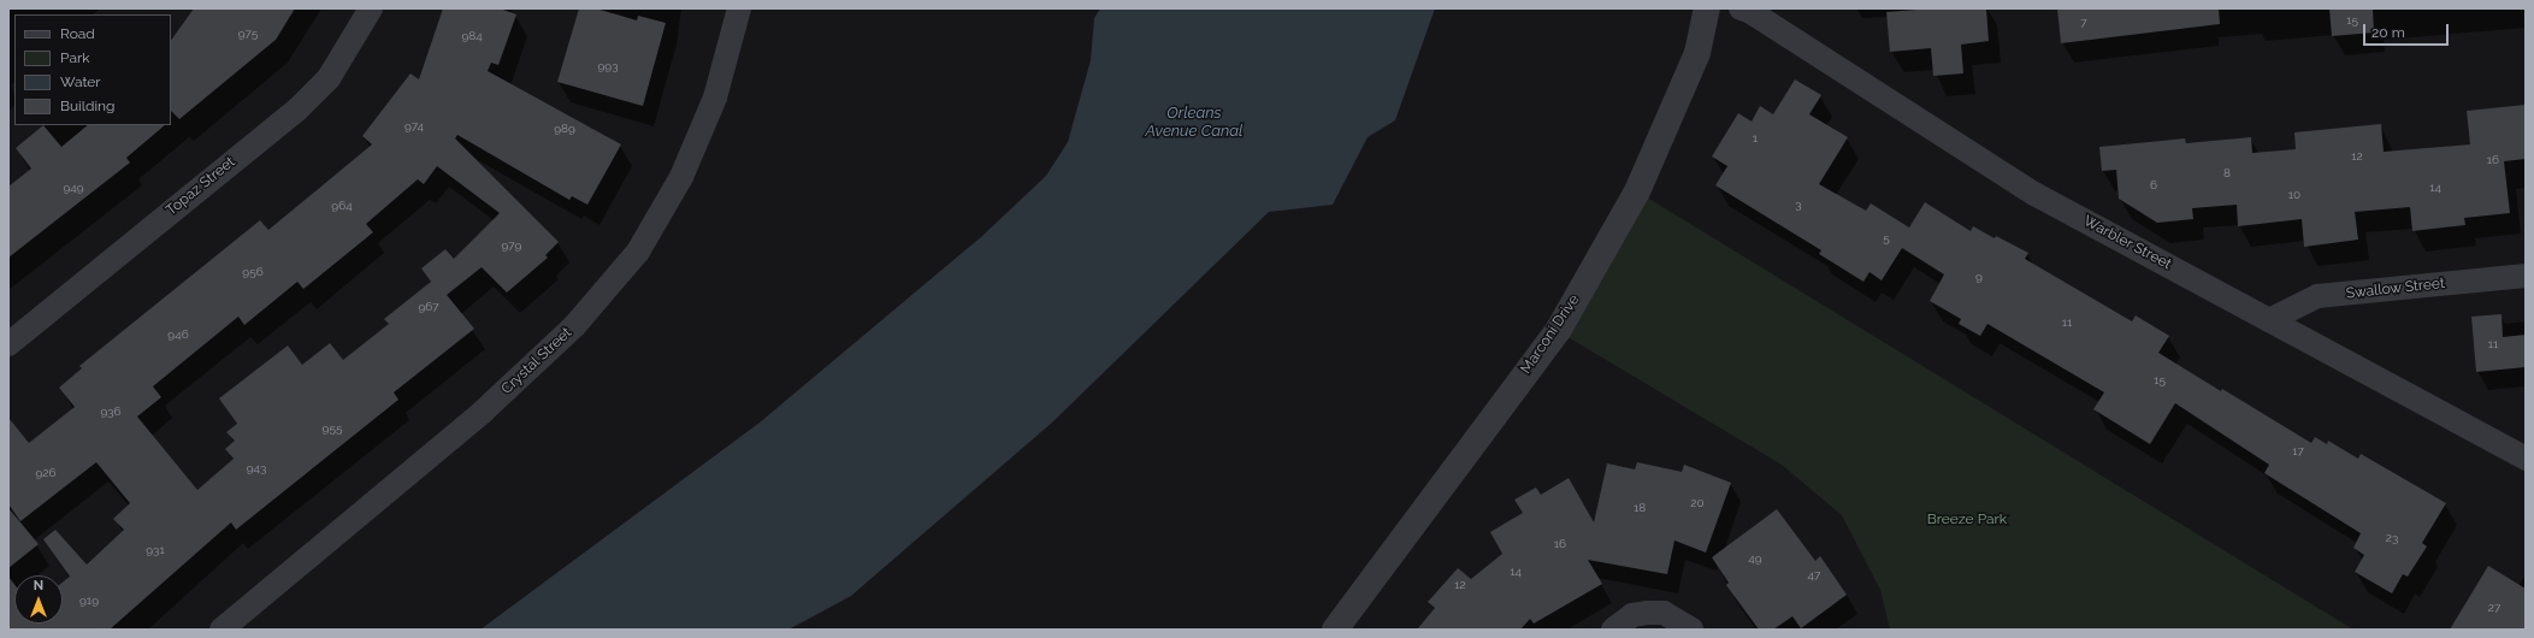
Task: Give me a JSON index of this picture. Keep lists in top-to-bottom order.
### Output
{
  "streets": {
    "street": [
      "Topaz Street",
      "Warbler Street",
      "Swallow Street",
      "Marconi Drive",
      "Crystal Street"
    ]
  },
  "crossings": [
    ["Warbler Street", "Swallow Street"]
  ],
  "water": ["Orleans Avenue Canal"],
  "parks": ["Breeze Park"],
  "house_numbers": [
    "15",
    "7",
    "975",
    "984",
    "993",
    "974",
    "989",
    "1",
    "12",
    "16",
    "8",
    "6",
    "949",
    "14",
    "10",
    "3",
    "964",
    "5",
    "979",
    "956",
    "9",
    "967",
    "11",
    "946",
    "11",
    "15",
    "936",
    "955",
    "17",
    "943",
    "926",
    "20",
    "18",
    "23",
    "16",
    "931",
    "49",
    "14",
    "47",
    "12",
    "919",
    "27"
  ],
  "legend": [
    "Road",
    "Park",
    "Water",
    "Building"
  ],
  "scale_bar": "20 m",
  "north": "top"
}
